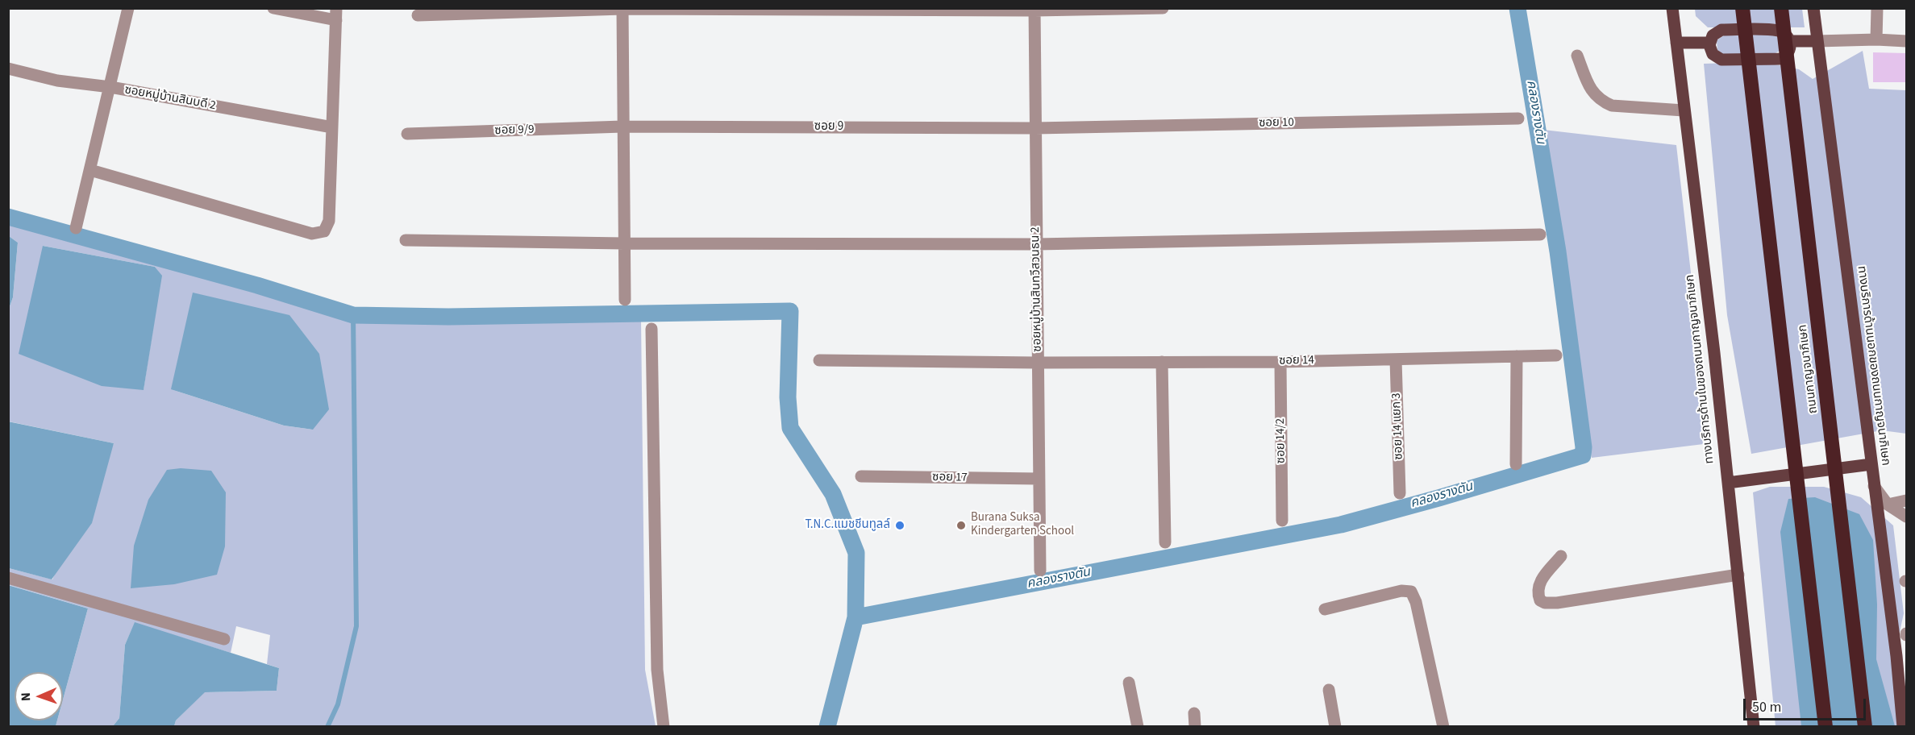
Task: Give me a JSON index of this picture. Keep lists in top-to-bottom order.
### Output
{
  "streets": {
    "highway": ["ถนนกาญจนาภิเษก"],
    "main road": ["ทางบริการด้านนอกของถนนกาญจนาภิเษก", "ทางบริการด้านในของถนนกาญจนาภิเษก"],
    "street": [
      "ซอยหมู่บ้านสินบดี 2",
      "ซอย 10",
      "ซอย 9",
      "ซอย 9/9",
      "ซอยหมู่บ้านสินทวีสวนธน 2",
      "ซอย 14",
      "ซอย 14 แยก 3",
      "ซอย 14/2",
      "ซอย 17"
    ]
  },
  "crossings": [
    ["ซอย 10", "ซอย 9"],
    ["ซอย 10", "ซอยหมู่บ้านสินทวีสวนธน 2"],
    ["ซอย 9", "ซอย 9/9"],
    ["ซอย 9", "ซอยหมู่บ้านสินทวีสวนธน 2"],
    ["ซอยหมู่บ้านสินทวีสวนธน 2", "ซอย 14"],
    ["ซอยหมู่บ้านสินทวีสวนธน 2", "ซอย 17"],
    ["ซอย 14", "ซอย 14 แยก 3"],
    ["ซอย 14", "ซอย 14/2"]
  ],
  "water": ["คลองรางตัน"],
  "places": ["T.N.C.แมชชีนทูลล์", "Burana Suksa Kindergarten School"],
  "scale_bar": "50 m",
  "north": "left"
}
